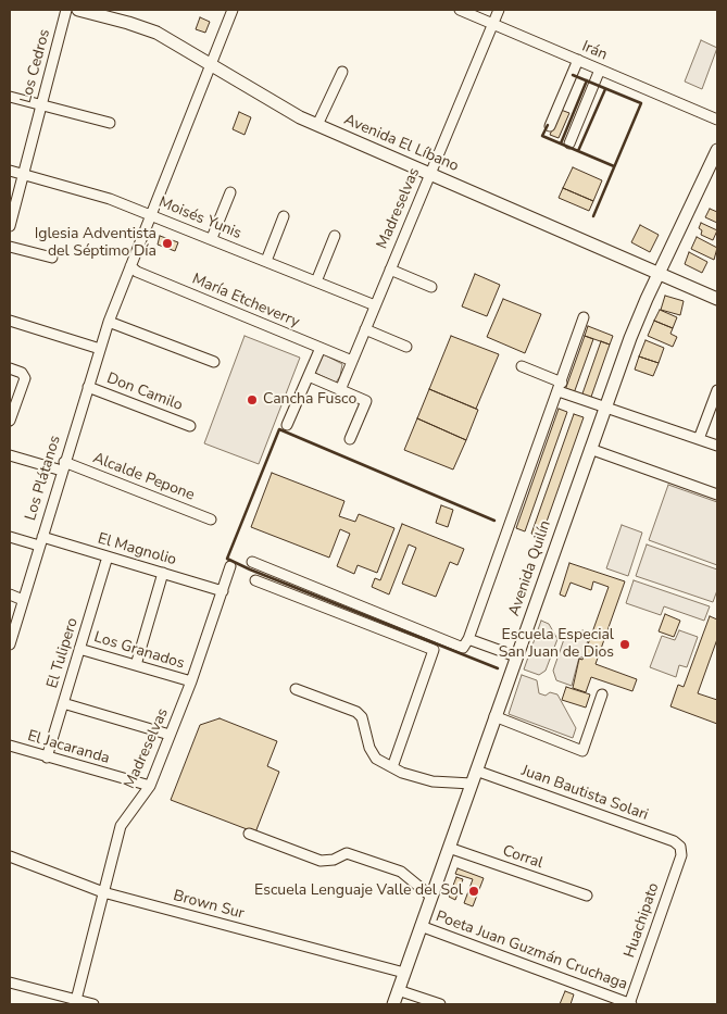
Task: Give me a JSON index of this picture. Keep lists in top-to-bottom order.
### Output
{
  "streets": {
    "main road": ["Avenida El Líbano", "Avenida Quilín"],
    "street": [
      "Irán",
      "Los Cedros",
      "Madreselvas",
      "Moisés Yunis",
      "María Etcheverry",
      "Don Camilo",
      "Alcalde Pepone",
      "Los Plátanos",
      "El Magnolio",
      "Los Granados",
      "El Tulipero",
      "El Jacaranda",
      "Juan Bautista Solari",
      "Corral",
      "Brown Sur",
      "Huachipato",
      "Poeta Juan Guzmán Cruchaga"
    ]
  },
  "crossings": [
    ["Irán", "Madreselvas"],
    ["Los Cedros", "Moisés Yunis"],
    ["Avenida El Líbano", "Madreselvas"],
    ["Avenida El Líbano", "Los Plátanos"],
    ["Avenida El Líbano", "Avenida Quilín"],
    ["Madreselvas", "Moisés Yunis"],
    ["Madreselvas", "María Etcheverry"],
    ["Madreselvas", "El Magnolio"],
    ["Madreselvas", "Los Granados"],
    ["Madreselvas", "El Jacaranda"],
    ["Madreselvas", "Brown Sur"],
    ["Moisés Yunis", "Los Plátanos"],
    ["María Etcheverry", "Los Plátanos"],
    ["Don Camilo", "Los Plátanos"],
    ["Alcalde Pepone", "Los Plátanos"],
    ["Los Plátanos", "El Magnolio"],
    ["El Magnolio", "El Tulipero"],
    ["Avenida Quilín", "Juan Bautista Solari"],
    ["Avenida Quilín", "Corral"],
    ["Avenida Quilín", "Brown Sur"],
    ["Avenida Quilín", "Poeta Juan Guzmán Cruchaga"],
    ["Los Granados", "El Tulipero"],
    ["El Tulipero", "El Jacaranda"],
    ["Juan Bautista Solari", "Huachipato"],
    ["Huachipato", "Poeta Juan Guzmán Cruchaga"]
  ],
  "places": [
    "Iglesia Adventista del Séptimo Día",
    "Cancha Fusco",
    "Escuela Especial San Juan de Dios",
    "Escuela Lenguaje Valle del Sol"
  ]
}
